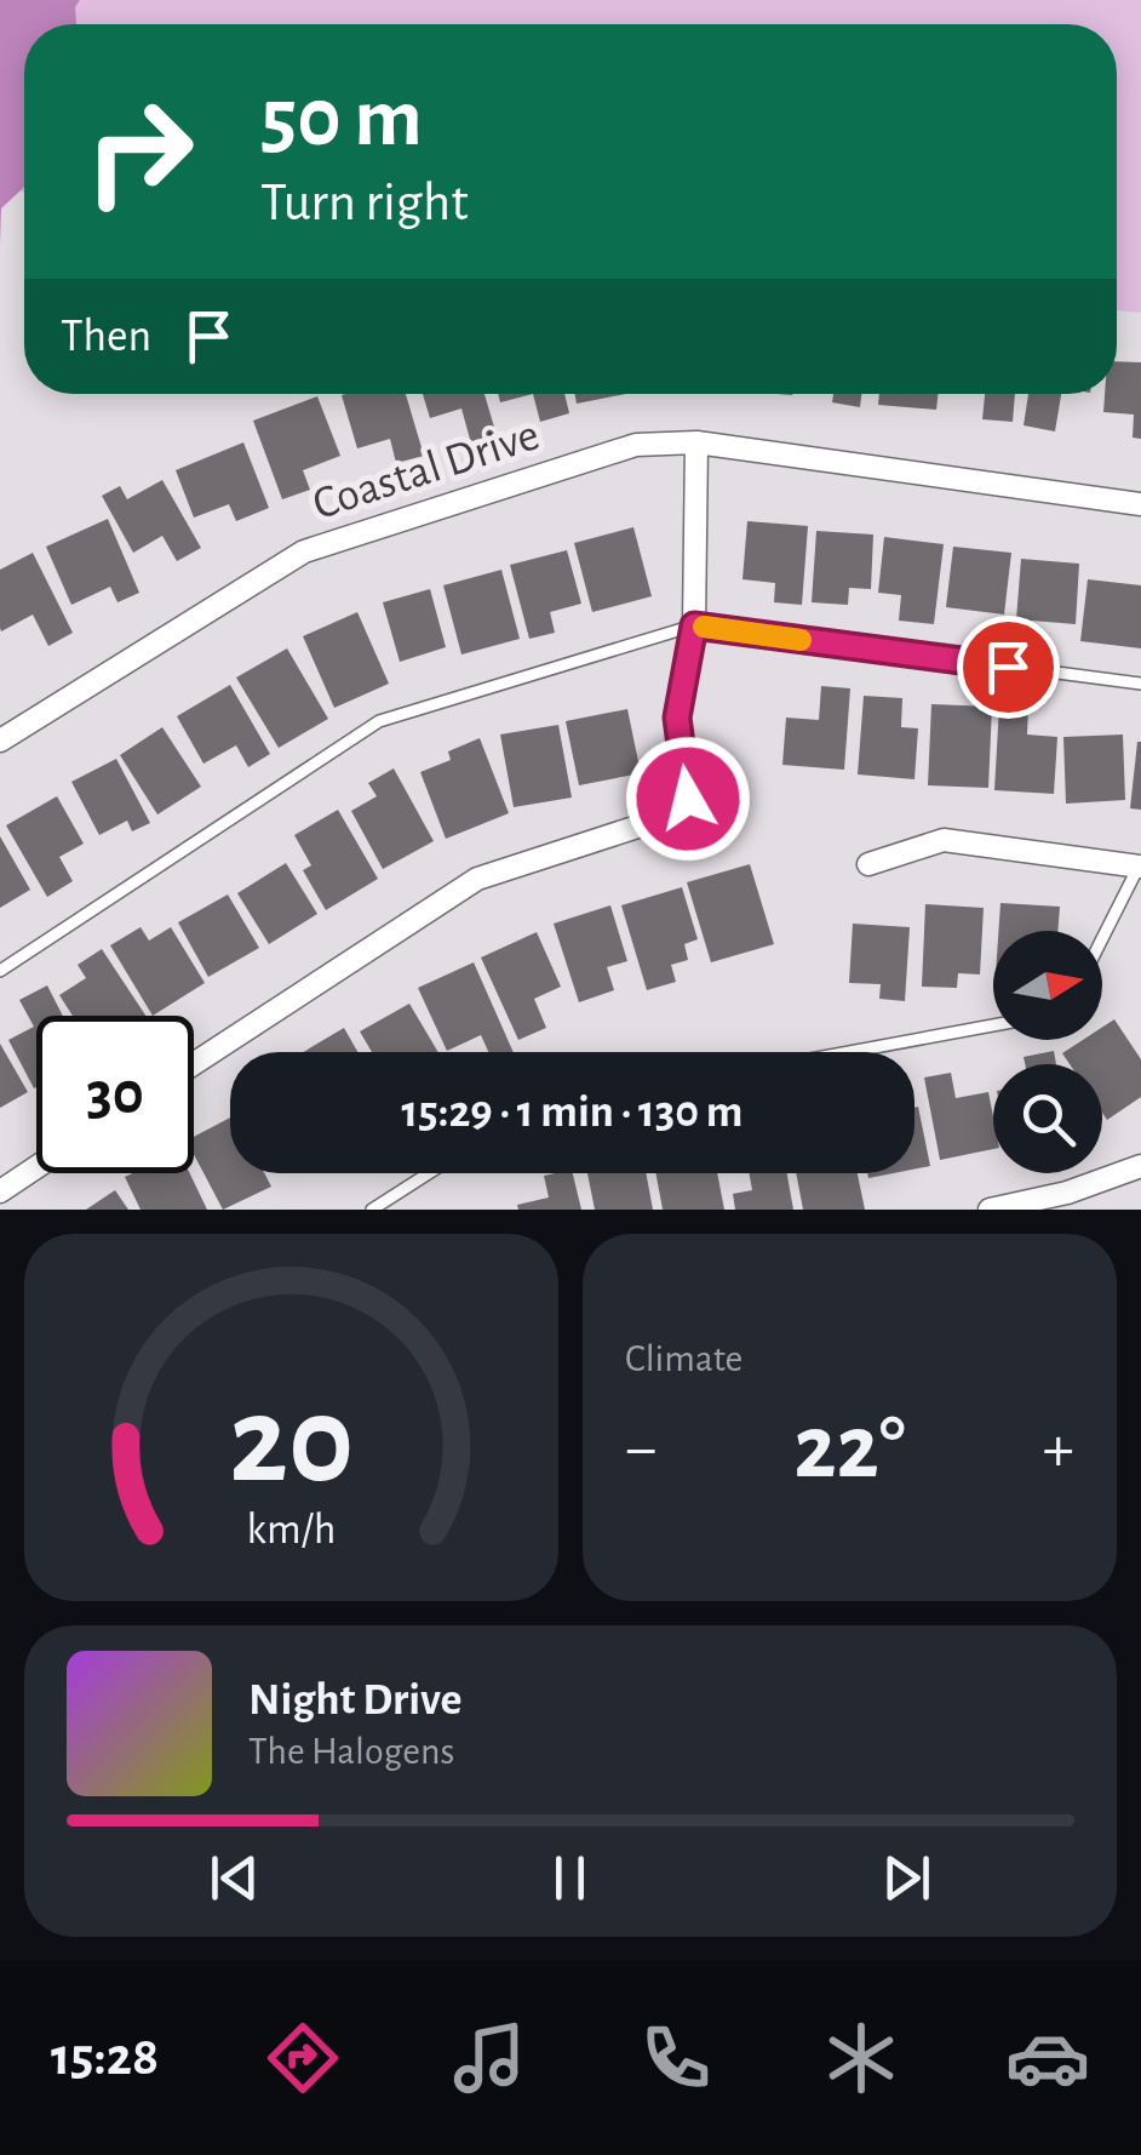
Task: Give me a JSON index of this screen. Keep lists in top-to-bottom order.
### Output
{
  "streets": {
    "street": ["Coastal Drive"]
  },
  "north": "right",
  "page": {
    "turn": ["50 m", "Turn right"],
    "then": "Then",
    "limit": "30",
    "trip": "15:29 · 1 min · 130 m",
    "tile": "Climate",
    "heat": ["−", "22°", "+"],
    "song": ["Night Drive", "The Halogens"],
    "tabs": "15:28",
    "gauge": ["20", "km/h"]
  }
}
